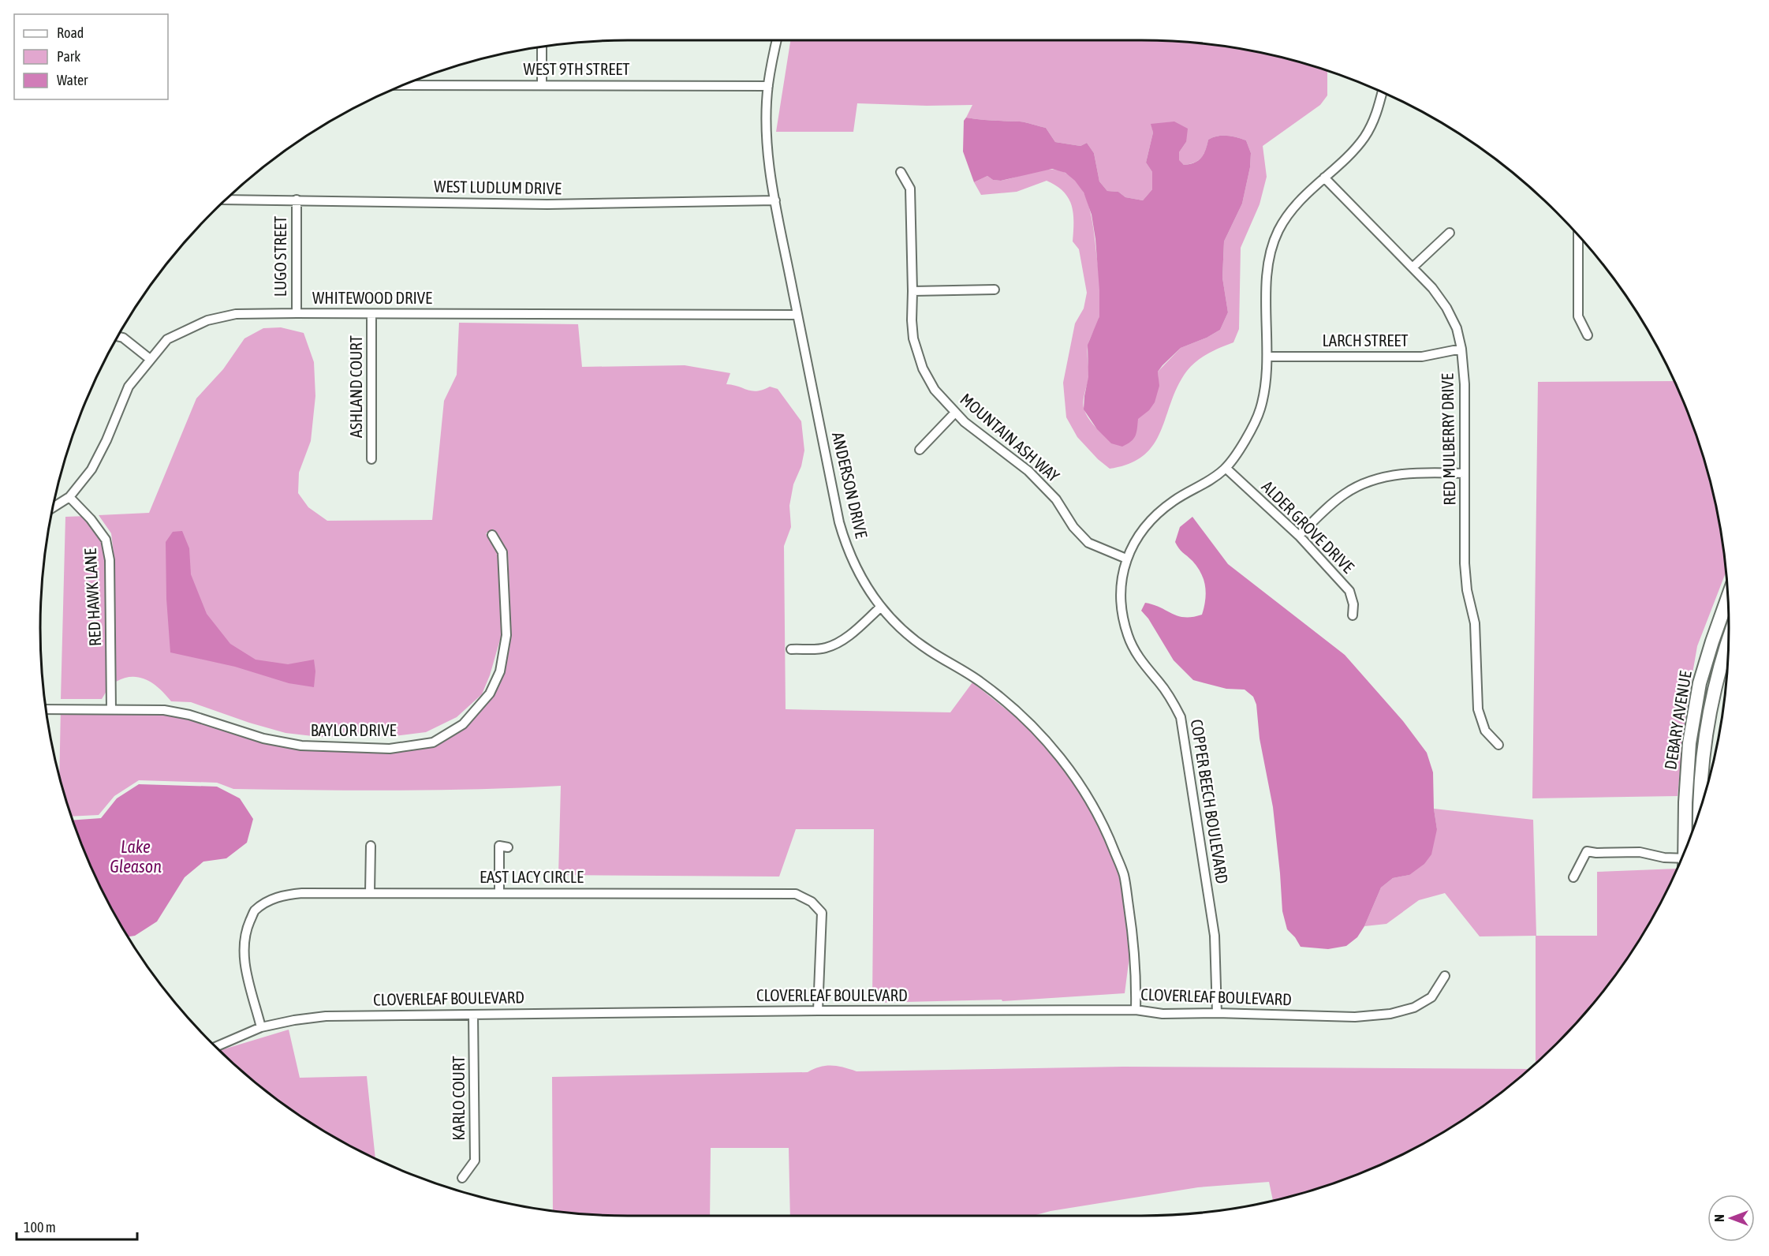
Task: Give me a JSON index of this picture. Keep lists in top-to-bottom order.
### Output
{
  "streets": {
    "main road": ["DEBARY AVENUE"],
    "street": [
      "WEST 9TH STREET",
      "WEST LUDLUM DRIVE",
      "LUGO STREET",
      "WHITEWOOD DRIVE",
      "LARCH STREET",
      "ASHLAND COURT",
      "MOUNTAIN ASH WAY",
      "RED MULBERRY DRIVE",
      "ANDERSON DRIVE",
      "ALDER GROVE DRIVE",
      "RED HAWK LANE",
      "BAYLOR DRIVE",
      "COPPER BEECH BOULEVARD",
      "EAST LACY CIRCLE",
      "CLOVERLEAF BOULEVARD",
      "KARLO COURT"
    ]
  },
  "crossings": [
    ["WEST 9TH STREET", "ANDERSON DRIVE"],
    ["WEST LUDLUM DRIVE", "LUGO STREET"],
    ["WEST LUDLUM DRIVE", "ANDERSON DRIVE"],
    ["LUGO STREET", "WHITEWOOD DRIVE"],
    ["WHITEWOOD DRIVE", "ASHLAND COURT"],
    ["WHITEWOOD DRIVE", "ANDERSON DRIVE"],
    ["WHITEWOOD DRIVE", "RED HAWK LANE"],
    ["LARCH STREET", "RED MULBERRY DRIVE"],
    ["LARCH STREET", "COPPER BEECH BOULEVARD"],
    ["MOUNTAIN ASH WAY", "COPPER BEECH BOULEVARD"],
    ["RED MULBERRY DRIVE", "COPPER BEECH BOULEVARD"],
    ["ANDERSON DRIVE", "CLOVERLEAF BOULEVARD"],
    ["ALDER GROVE DRIVE", "COPPER BEECH BOULEVARD"],
    ["RED HAWK LANE", "BAYLOR DRIVE"],
    ["COPPER BEECH BOULEVARD", "CLOVERLEAF BOULEVARD"],
    ["EAST LACY CIRCLE", "CLOVERLEAF BOULEVARD"],
    ["CLOVERLEAF BOULEVARD", "KARLO COURT"]
  ],
  "water": ["Lake Gleason"],
  "legend": ["Road", "Park", "Water"],
  "scale_bar": "100 m",
  "north": "left"
}
